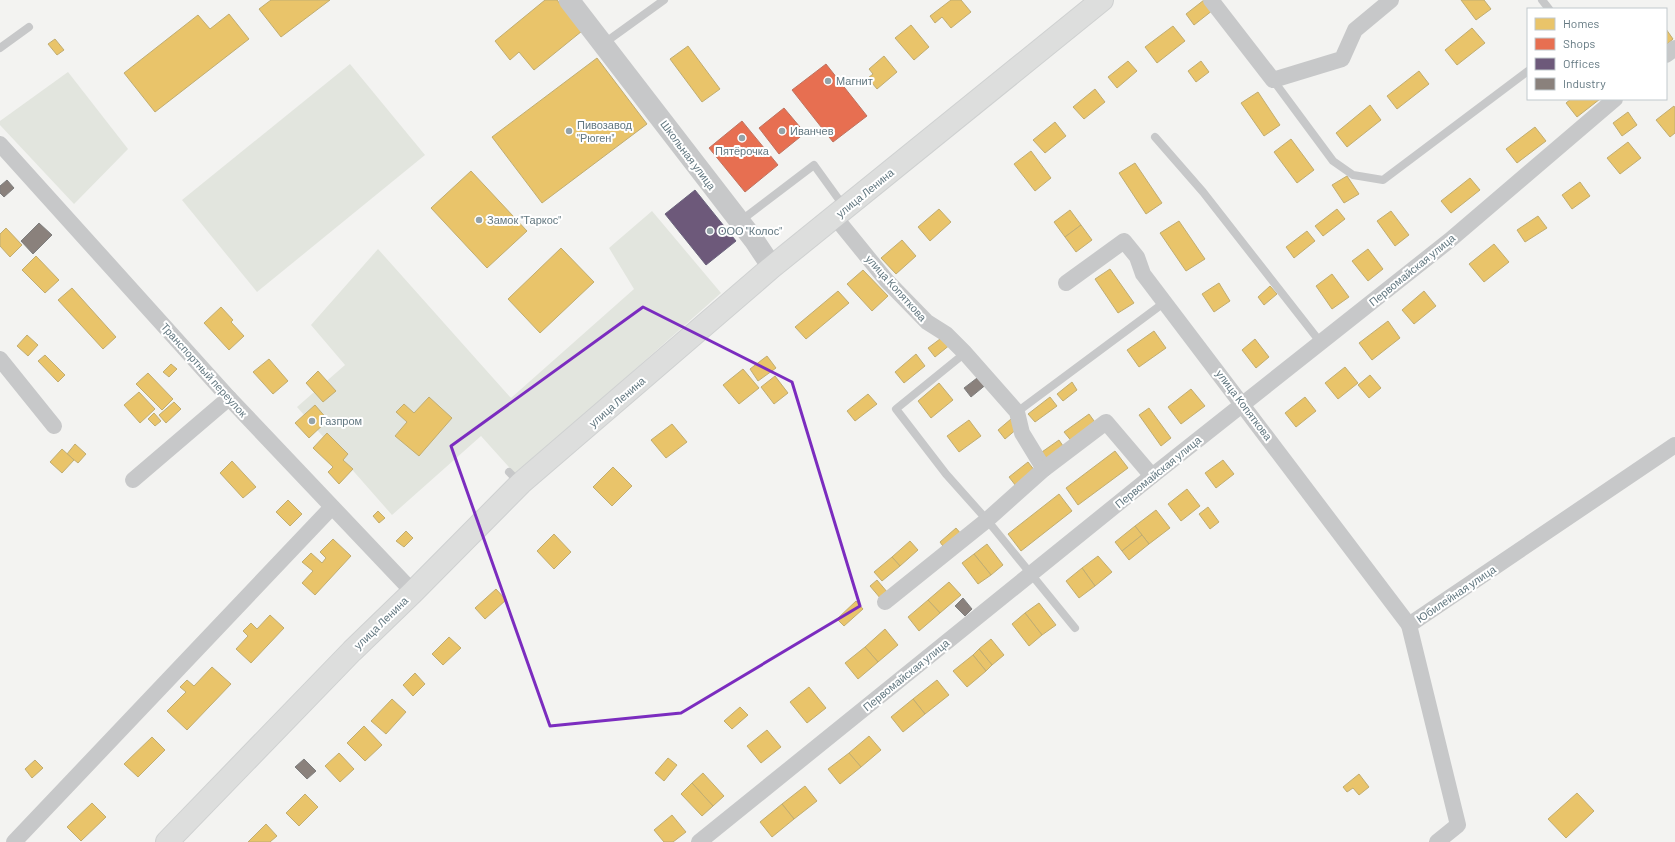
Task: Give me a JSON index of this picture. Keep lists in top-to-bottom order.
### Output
{
  "streets": {
    "main road": ["улица Ленина"],
    "street": [
      "Школьная улица",
      "Первомайская улица",
      "улица Копяткова",
      "Транспортный переулок",
      "Юбилейная улица"
    ]
  },
  "crossings": [
    ["Школьная улица", "улица Ленина"],
    ["улица Ленина", "улица Копяткова"],
    ["улица Ленина", "Транспортный переулок"],
    ["Первомайская улица", "улица Копяткова"],
    ["улица Копяткова", "Юбилейная улица"]
  ],
  "places": [
    "Магнит",
    "Пивозавод \"Рюген\"",
    "Иванчев",
    "Пятёрочка",
    "Замок \"Таркос\"",
    "ООО \"Колос\"",
    "Газпром"
  ],
  "legend": [
    "Homes",
    "Shops",
    "Offices",
    "Industry"
  ]
}
